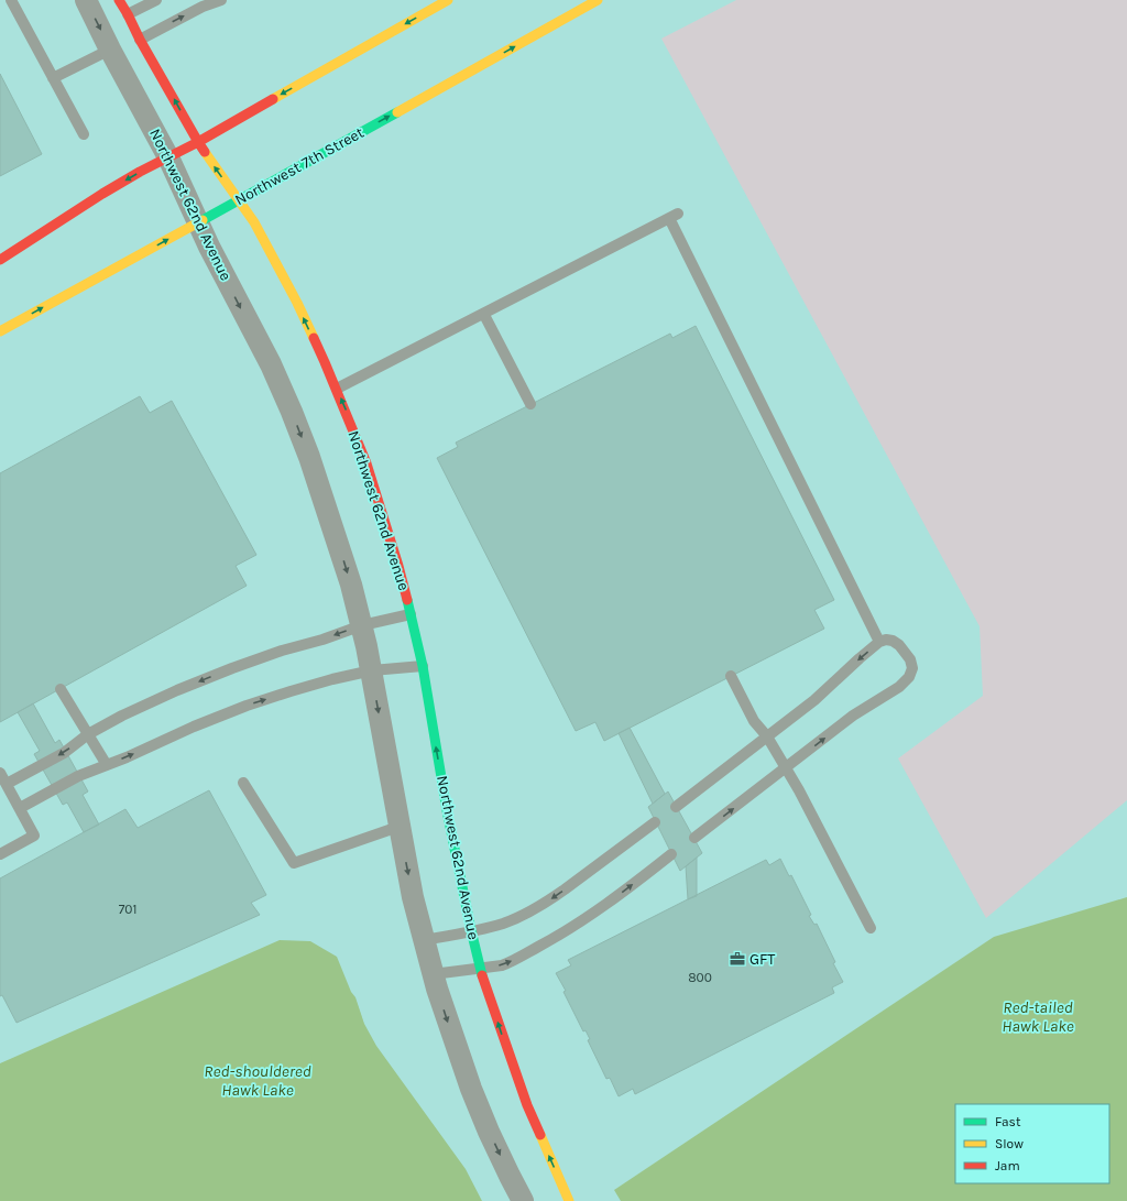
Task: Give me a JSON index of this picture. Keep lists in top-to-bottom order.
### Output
{
  "streets": {
    "street": ["Northwest 7th Street", "Northwest 62nd Avenue"]
  },
  "crossings": [
    ["Northwest 7th Street", "Northwest 62nd Avenue"]
  ],
  "water": ["Red-tailed Hawk Lake", "Red-shouldered Hawk Lake"],
  "places": {
    "office": ["GFT"]
  },
  "house_numbers": ["701", "800"],
  "legend": ["Fast", "Slow", "Jam"]
}
